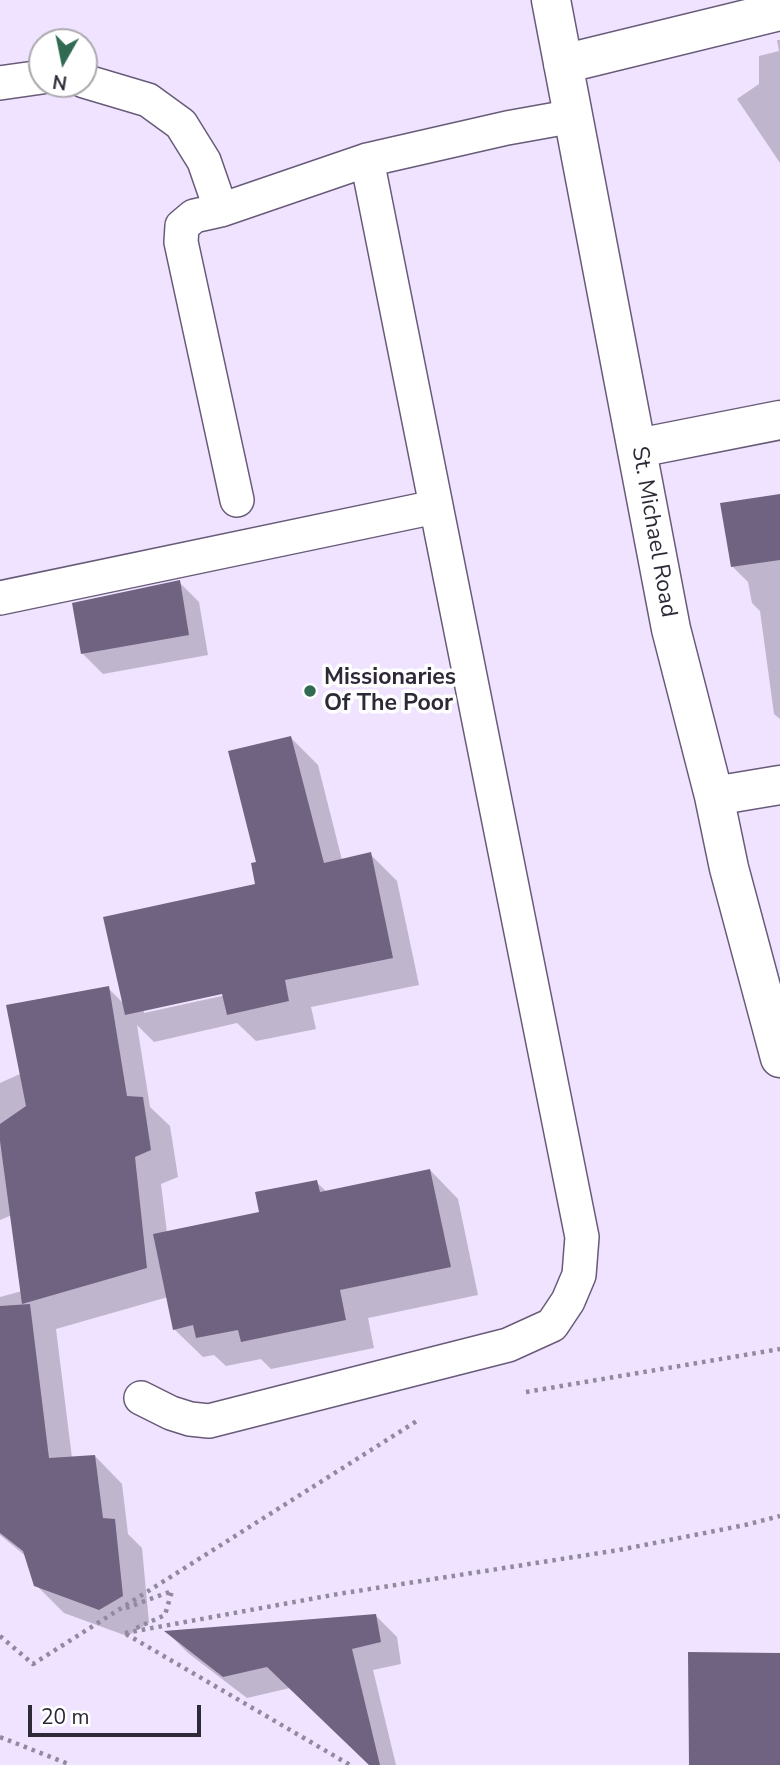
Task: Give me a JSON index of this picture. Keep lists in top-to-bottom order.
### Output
{
  "streets": {
    "street": ["St. Michael Road"]
  },
  "places": ["Missionaries Of The Poor"],
  "scale_bar": "20 m",
  "north": "bottom"
}
